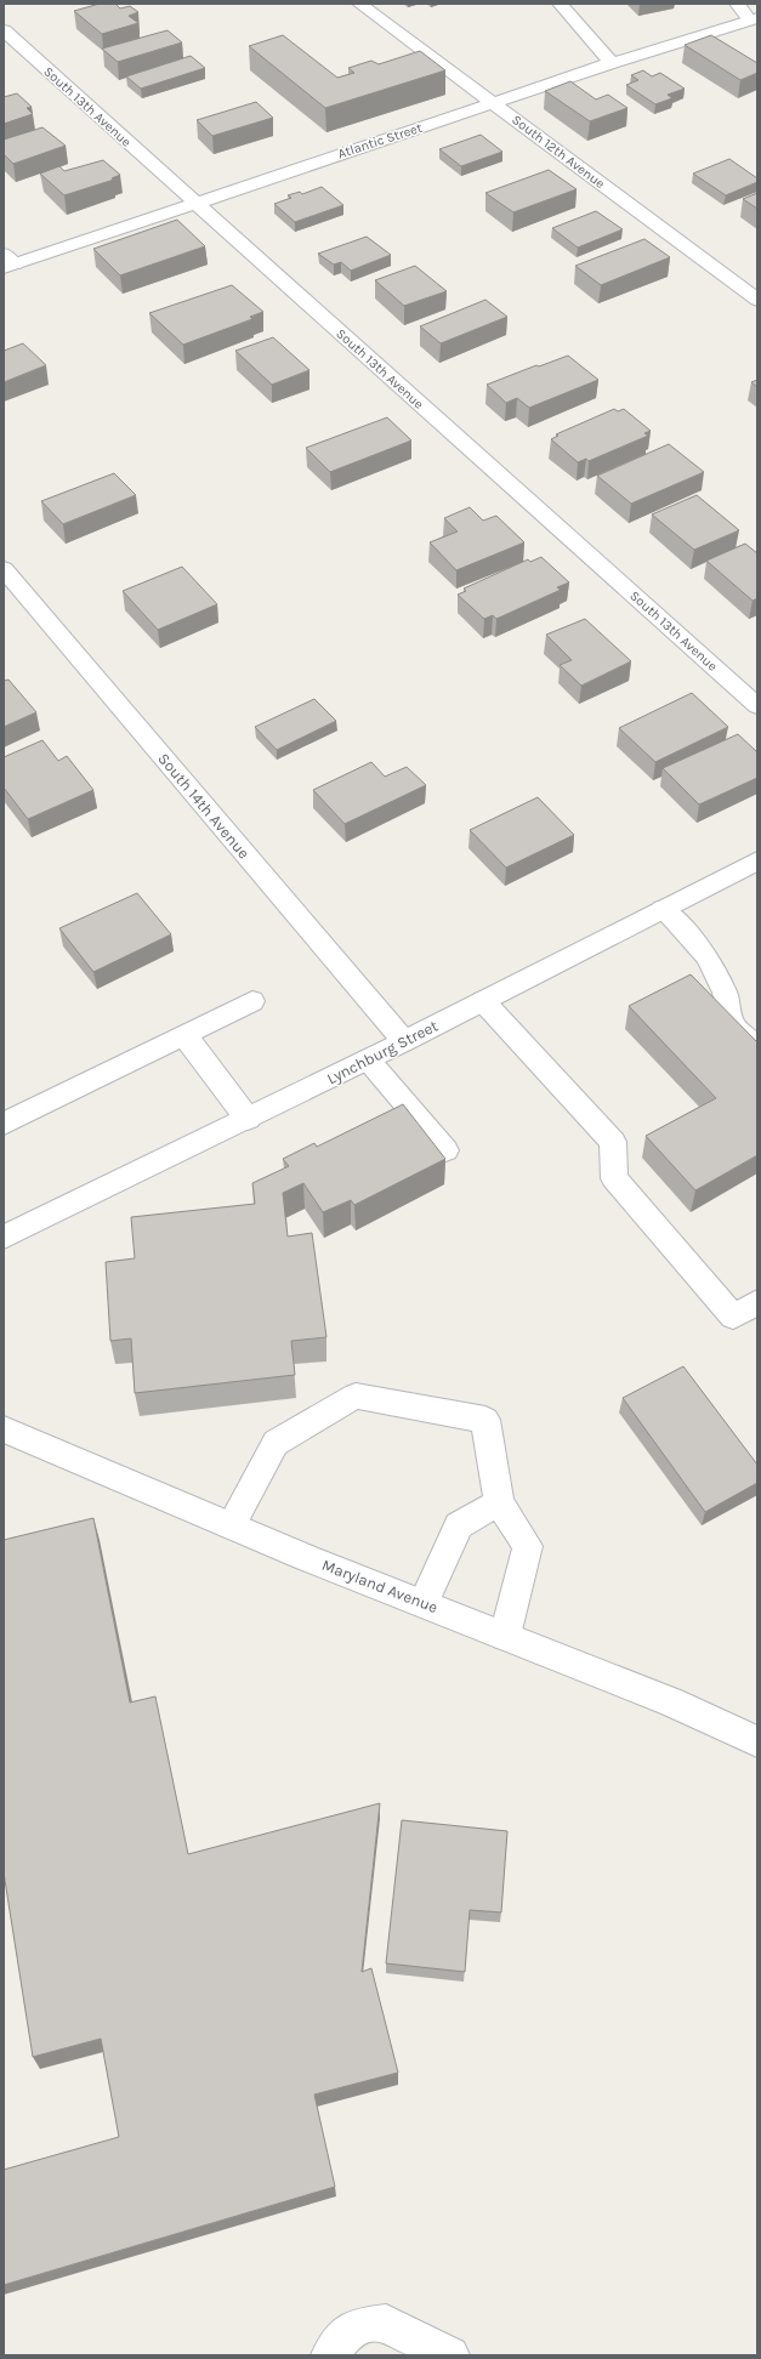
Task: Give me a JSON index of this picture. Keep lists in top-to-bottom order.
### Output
{
  "streets": {
    "street": [
      "South 13th Avenue",
      "Atlantic Street",
      "South 12th Avenue",
      "South 14th Avenue",
      "Lynchburg Street",
      "Maryland Avenue"
    ]
  },
  "crossings": [
    ["South 13th Avenue", "Atlantic Street"],
    ["Atlantic Street", "South 12th Avenue"],
    ["South 14th Avenue", "Lynchburg Street"]
  ]
}
